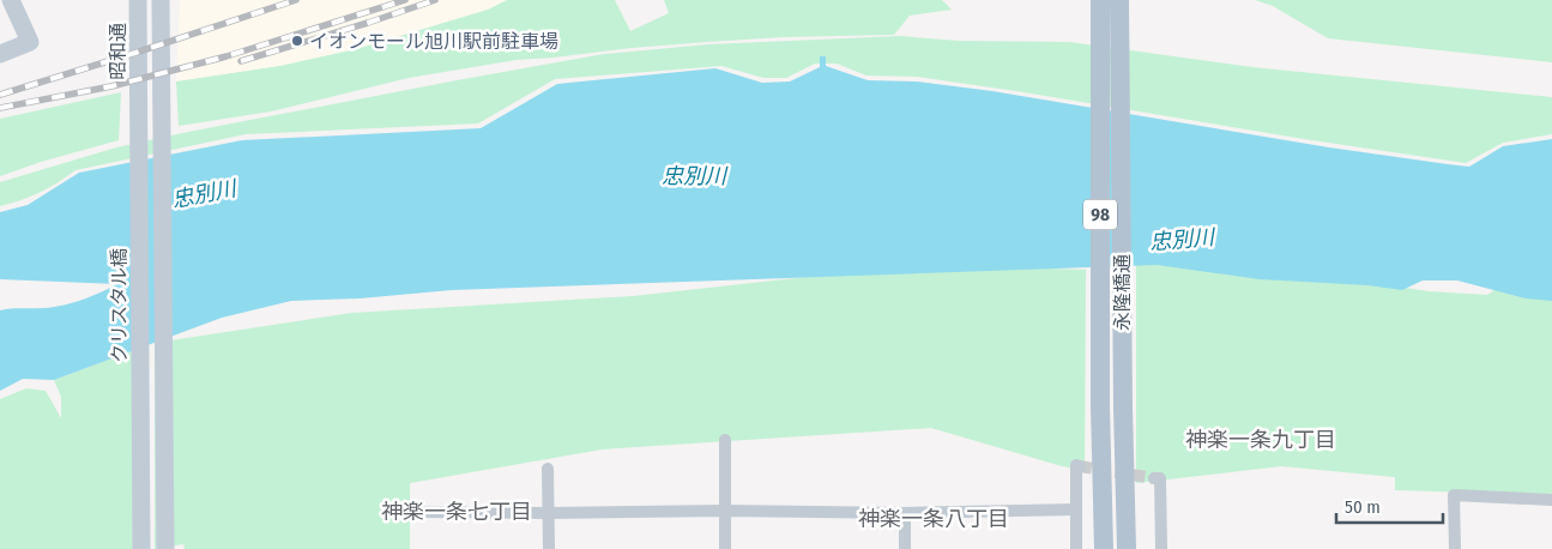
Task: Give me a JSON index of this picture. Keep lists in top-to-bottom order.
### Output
{
  "streets": {
    "main road": ["98", "永隆橋通"],
    "street": ["昭和通", "クリスタル橋"]
  },
  "crossings": [
    ["昭和通", "クリスタル橋"]
  ],
  "districts": ["神楽一条九丁目", "神楽一条七丁目", "神楽一条八丁目"],
  "water": ["忠別川"],
  "places": ["イオンモール旭川駅前駐車場"],
  "scale_bar": "50 m"
}
